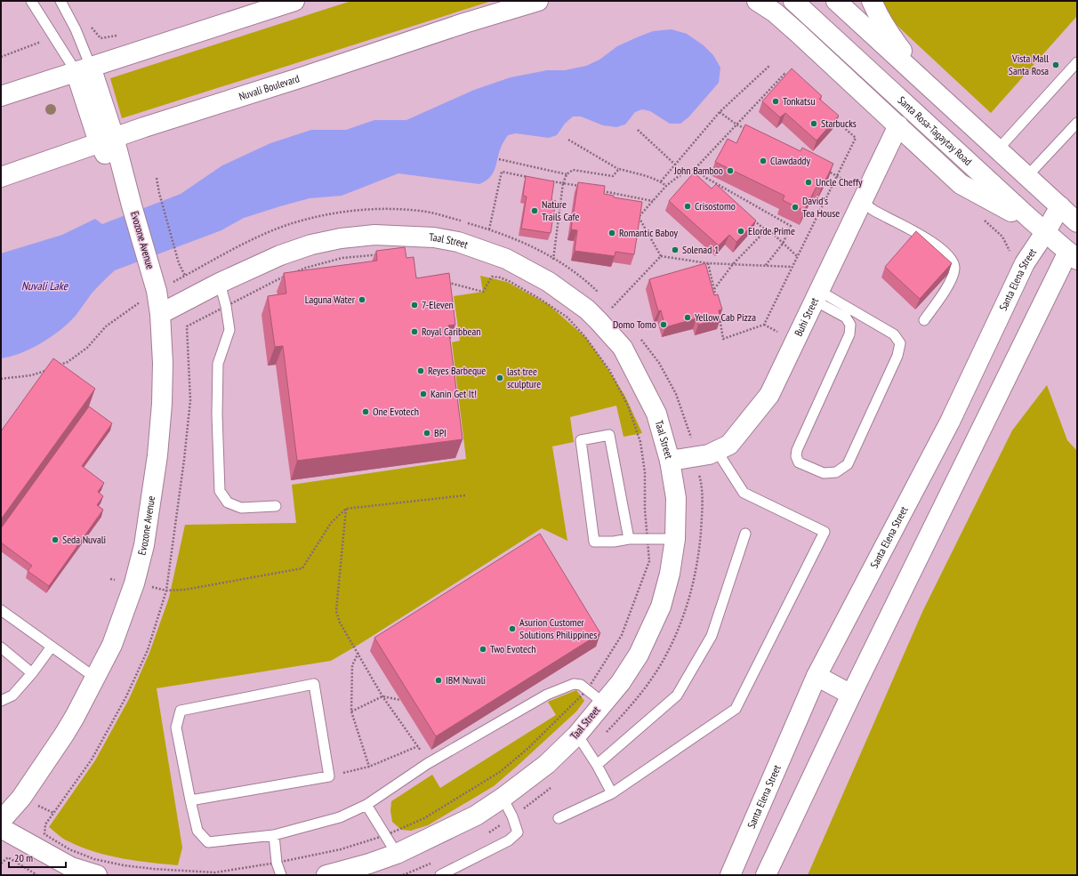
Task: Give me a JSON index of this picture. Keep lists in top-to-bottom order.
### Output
{
  "streets": {
    "street": [
      "Nuvali Boulevard",
      "Santa Rosa-Tagaytay Road",
      "Evozone Avenue",
      "Taal Street",
      "Santa Elena Street",
      "Buhi Street"
    ]
  },
  "crossings": [
    ["Nuvali Boulevard", "Evozone Avenue"],
    ["Santa Rosa-Tagaytay Road", "Santa Elena Street"],
    ["Evozone Avenue", "Taal Street"],
    ["Taal Street", "Buhi Street"]
  ],
  "water": ["Nuvali Lake"],
  "places": [
    "Vista Mall Santa Rosa",
    "Tonkatsu",
    "Starbucks",
    "Clawdaddy",
    "John Bamboo",
    "Uncle Cheffy",
    "Crisostomo",
    "David's Tea House",
    "Nature Trails Cafe",
    "Elorde Prime",
    "Romantic Baboy",
    "Solenad 1",
    "Laguna Water",
    "7-Eleven",
    "Yellow Cab Pizza",
    "Domo Tomo",
    "Royal Caribbean",
    "Reyes Barbeque",
    "last tree sculpture",
    "Kanin Get It!",
    "One Evotech",
    "BPI",
    "Seda Nuvali",
    "Asurion Customer Solutions Philippines",
    "Two Evotech",
    "IBM Nuvali"
  ],
  "scale_bar": "20 m"
}
